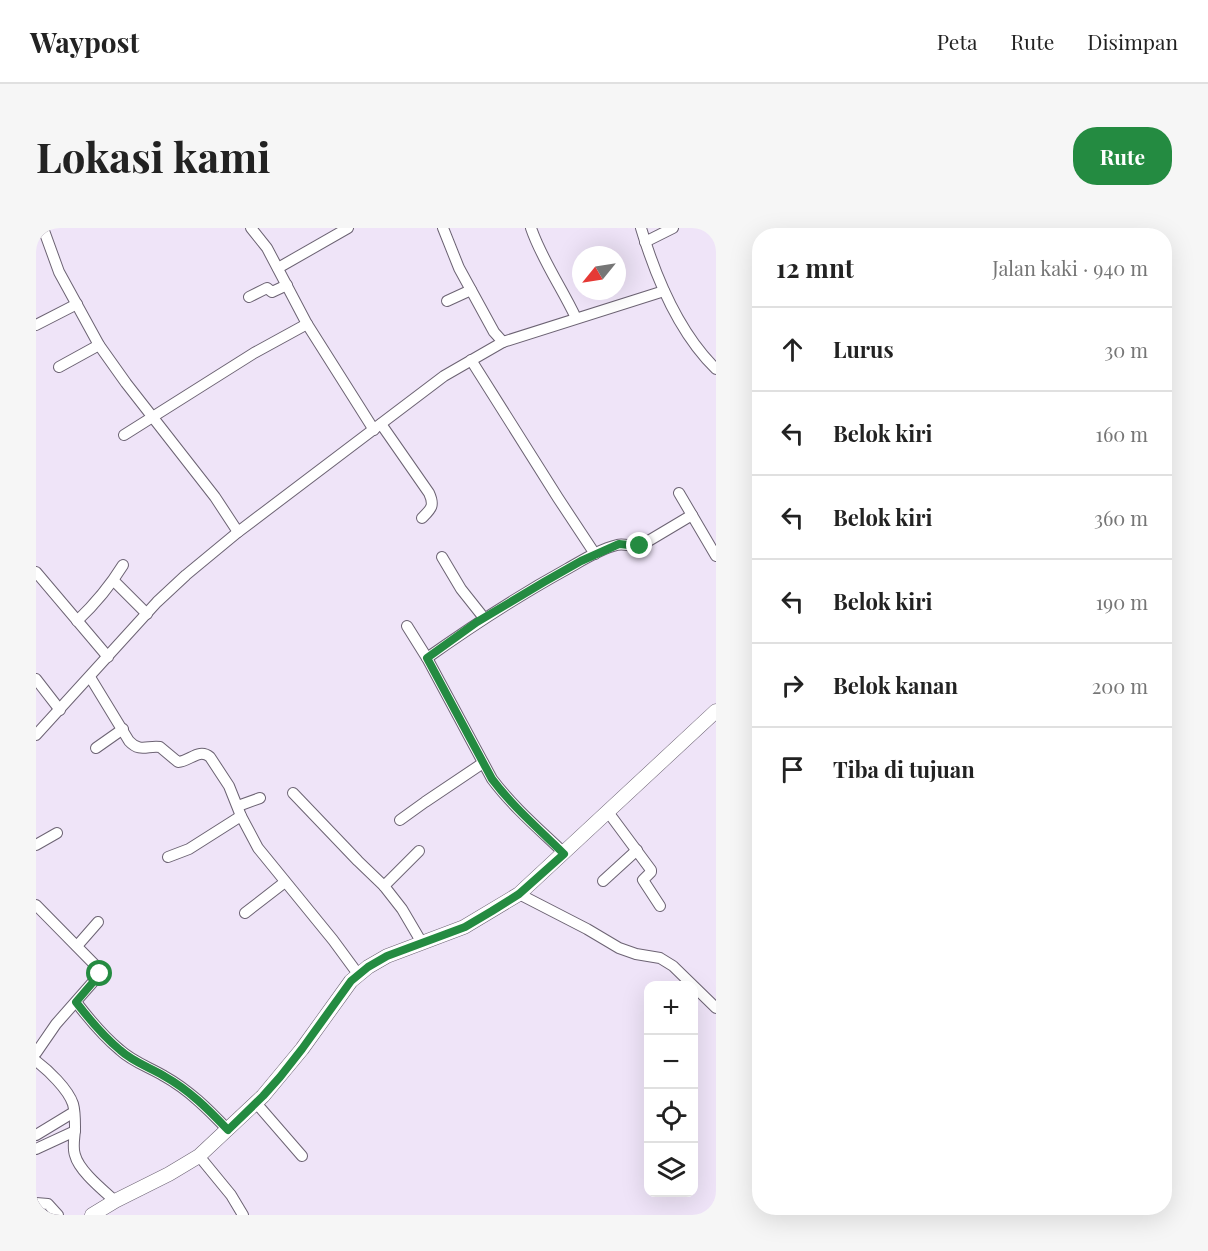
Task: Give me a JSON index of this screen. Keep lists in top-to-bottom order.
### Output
{
  "north": "bottom left",
  "page": {
    "header": "Waypost",
    "nav": ["Peta", "Rute", "Disimpan"],
    "buttons": "Rute",
    "title": "Lokasi kami",
    "heading": ["12 mnt", "Jalan kaki · 940 m"],
    "list": [
      ["Lurus", "30 m"],
      ["Belok kiri", "160 m"],
      ["Belok kiri", "360 m"],
      ["Belok kiri", "190 m"],
      ["Belok kanan", "200 m"],
      "Tiba di tujuan"
    ],
    "map_buttons": ["+", "−"]
  }
}
